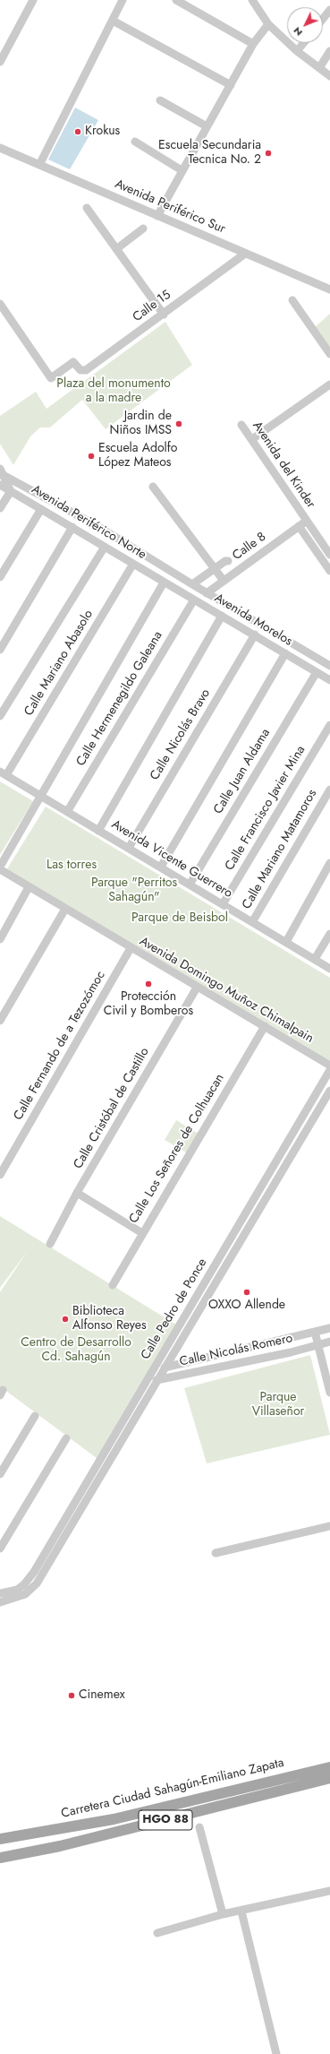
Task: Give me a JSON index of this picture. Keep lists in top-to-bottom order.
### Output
{
  "streets": {
    "main road": ["Carretera Ciudad Sahagún-Emiliano Zapata", "HGO 88"],
    "street": [
      "Avenida Periférico Sur",
      "Calle 15",
      "Avenida del Kinder",
      "Avenida Periférico Norte",
      "Calle 8",
      "Avenida Morelos",
      "Calle Mariano Abasolo",
      "Calle Hermenegildo Galeana",
      "Calle Nicolás Bravo",
      "Calle Juan Aldama",
      "Calle Francisco Javier Mina",
      "Calle Mariano Matamoros",
      "Avenida Vicente Guerrero",
      "Avenida Domingo Muñoz Chimalpain",
      "Calle Fernando de a Tezozómoc",
      "Calle Cristóbal de Castillo",
      "Calle Los Señores de Colhuacan",
      "Calle Pedro de Ponce",
      "Calle Nicolás Romero"
    ]
  },
  "crossings": [
    ["Avenida Periférico Sur", "Calle 15"],
    ["Avenida del Kinder", "Calle 8"],
    ["Avenida Periférico Norte", "Avenida Morelos"],
    ["Avenida Periférico Norte", "Calle Mariano Abasolo"],
    ["Avenida Periférico Norte", "Calle Hermenegildo Galeana"],
    ["Calle 8", "Avenida Morelos"],
    ["Avenida Morelos", "Calle Hermenegildo Galeana"],
    ["Avenida Morelos", "Calle Nicolás Bravo"],
    ["Avenida Morelos", "Calle Juan Aldama"],
    ["Calle Mariano Abasolo", "Avenida Vicente Guerrero"],
    ["Calle Hermenegildo Galeana", "Avenida Vicente Guerrero"],
    ["Calle Hermenegildo Galeana", "Avenida Domingo Muñoz Chimalpain"],
    ["Calle Nicolás Bravo", "Avenida Vicente Guerrero"],
    ["Calle Juan Aldama", "Avenida Vicente Guerrero"],
    ["Calle Francisco Javier Mina", "Avenida Vicente Guerrero"],
    ["Calle Mariano Matamoros", "Avenida Vicente Guerrero"],
    ["Avenida Domingo Muñoz Chimalpain", "Calle Fernando de a Tezozómoc"],
    ["Avenida Domingo Muñoz Chimalpain", "Calle Cristóbal de Castillo"],
    ["Avenida Domingo Muñoz Chimalpain", "Calle Los Señores de Colhuacan"],
    ["Calle Pedro de Ponce", "Calle Nicolás Romero"]
  ],
  "parks": [
    "Plaza del monumento a la madre",
    "Las torres",
    "Parque \"Perritos Sahagún\"",
    "Parque de Beisbol",
    "Centro de Desarrollo Cd. Sahagún",
    "Parque Villaseñor"
  ],
  "places": [
    "Krokus",
    "Escuela Secundaria Tecnica No. 2",
    "Jardin de Niños IMSS",
    "Escuela Adolfo López Mateos",
    "Protección Civil y Bomberos",
    "OXXO Allende",
    "Biblioteca Alfonso Reyes",
    "Cinemex"
  ],
  "north": "bottom left"
}
